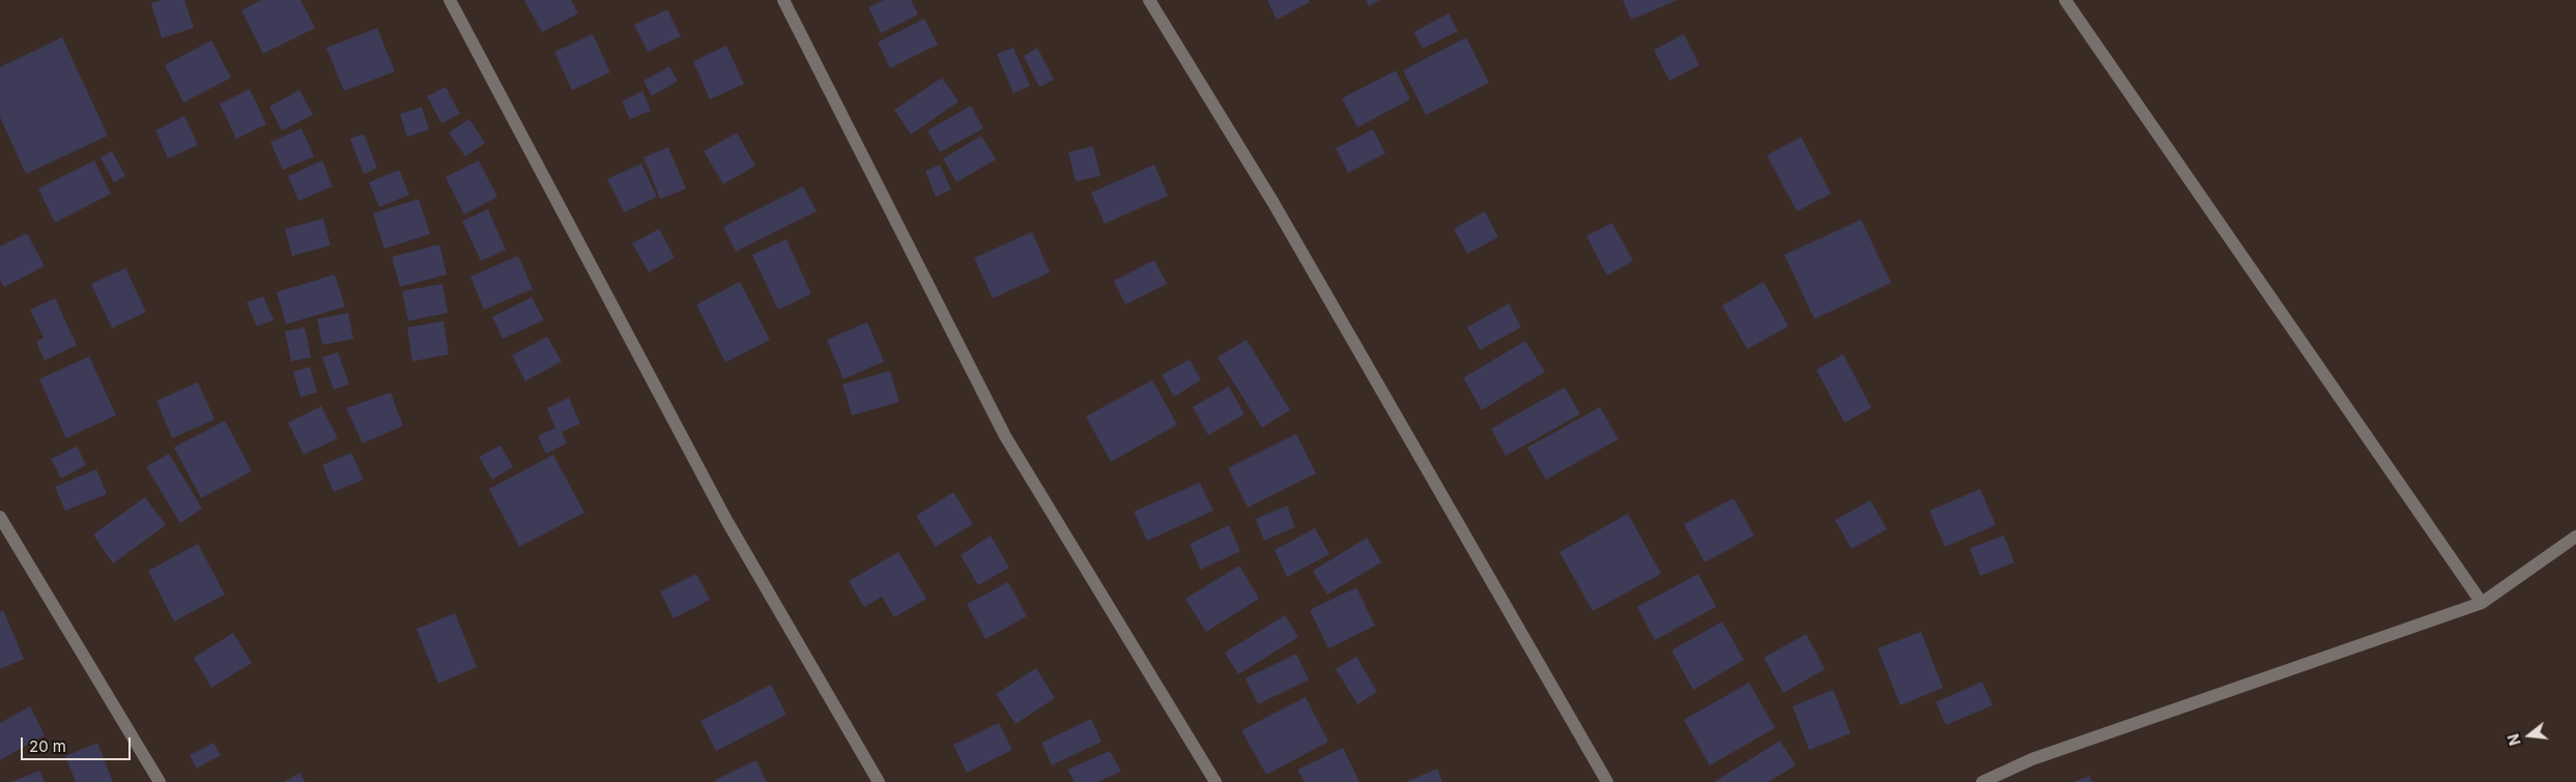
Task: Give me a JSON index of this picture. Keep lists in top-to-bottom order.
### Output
{
  "scale_bar": "20 m",
  "north": "left"
}
